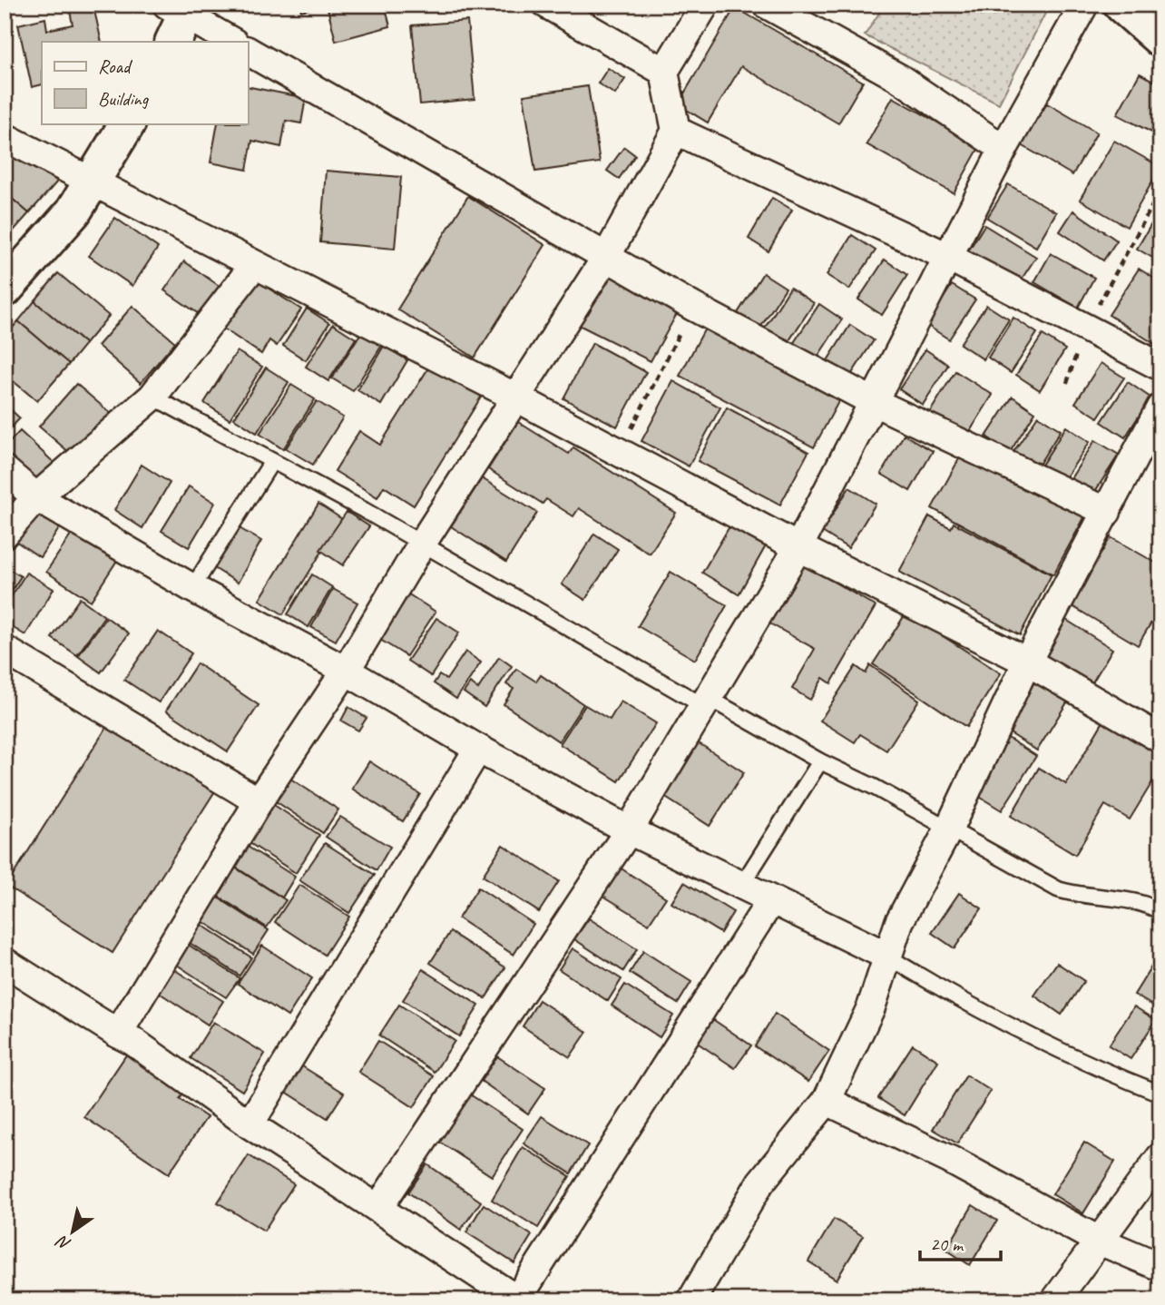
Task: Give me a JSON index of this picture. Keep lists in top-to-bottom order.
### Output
{
  "legend": ["Road", "Building"],
  "scale_bar": "20 m",
  "north": "bottom left"
}
